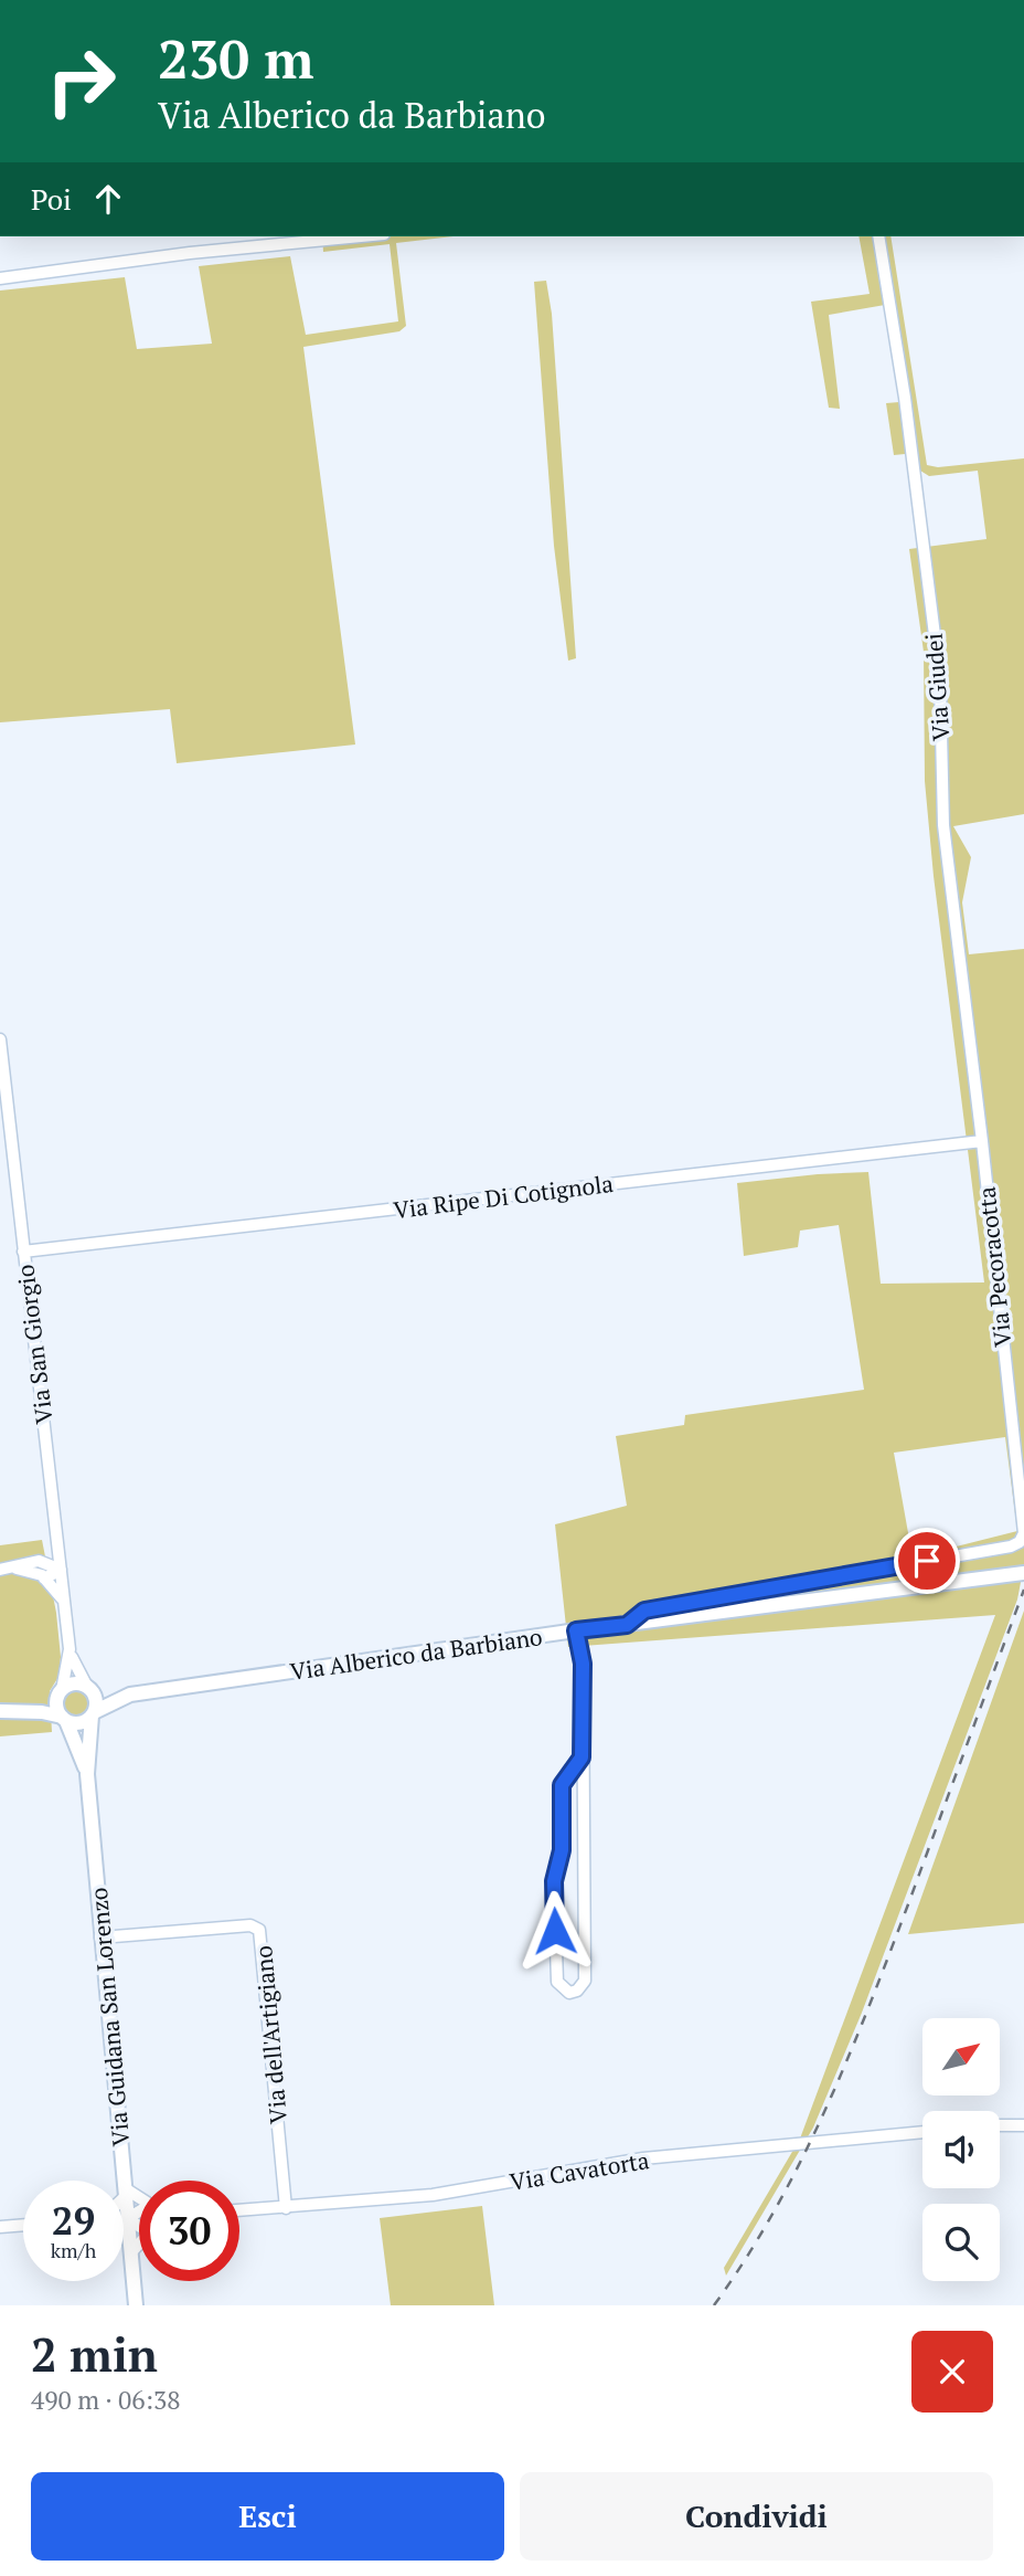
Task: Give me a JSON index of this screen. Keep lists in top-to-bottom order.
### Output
{
  "streets": {
    "main road": ["Via Alberico da Barbiano", "Via Guidana San Lorenzo"],
    "street": [
      "Via Giudei",
      "Via Ripe Di Cotignola",
      "Via Pecoracotta",
      "Via San Giorgio",
      "Via dell'Artigiano",
      "Via Cavatorta"
    ]
  },
  "crossings": [
    ["Via Giudei", "Via Ripe Di Cotignola"],
    ["Via Giudei", "Via Pecoracotta"],
    ["Via Ripe Di Cotignola", "Via Pecoracotta"],
    ["Via Ripe Di Cotignola", "Via San Giorgio"],
    ["Via Pecoracotta", "Via Alberico da Barbiano"],
    ["Via San Giorgio", "Via Alberico da Barbiano"],
    ["Via Guidana San Lorenzo", "Via dell'Artigiano"],
    ["Via dell'Artigiano", "Via Cavatorta"]
  ],
  "north": "top right",
  "page": {
    "turn": ["230 m", "Via Alberico da Barbiano"],
    "then": "Poi",
    "speed": "29 km/h",
    "limit": "30",
    "heading": ["2 min", "490 m · 06:38"],
    "buttons": ["Esci", "Condividi"]
  }
}
